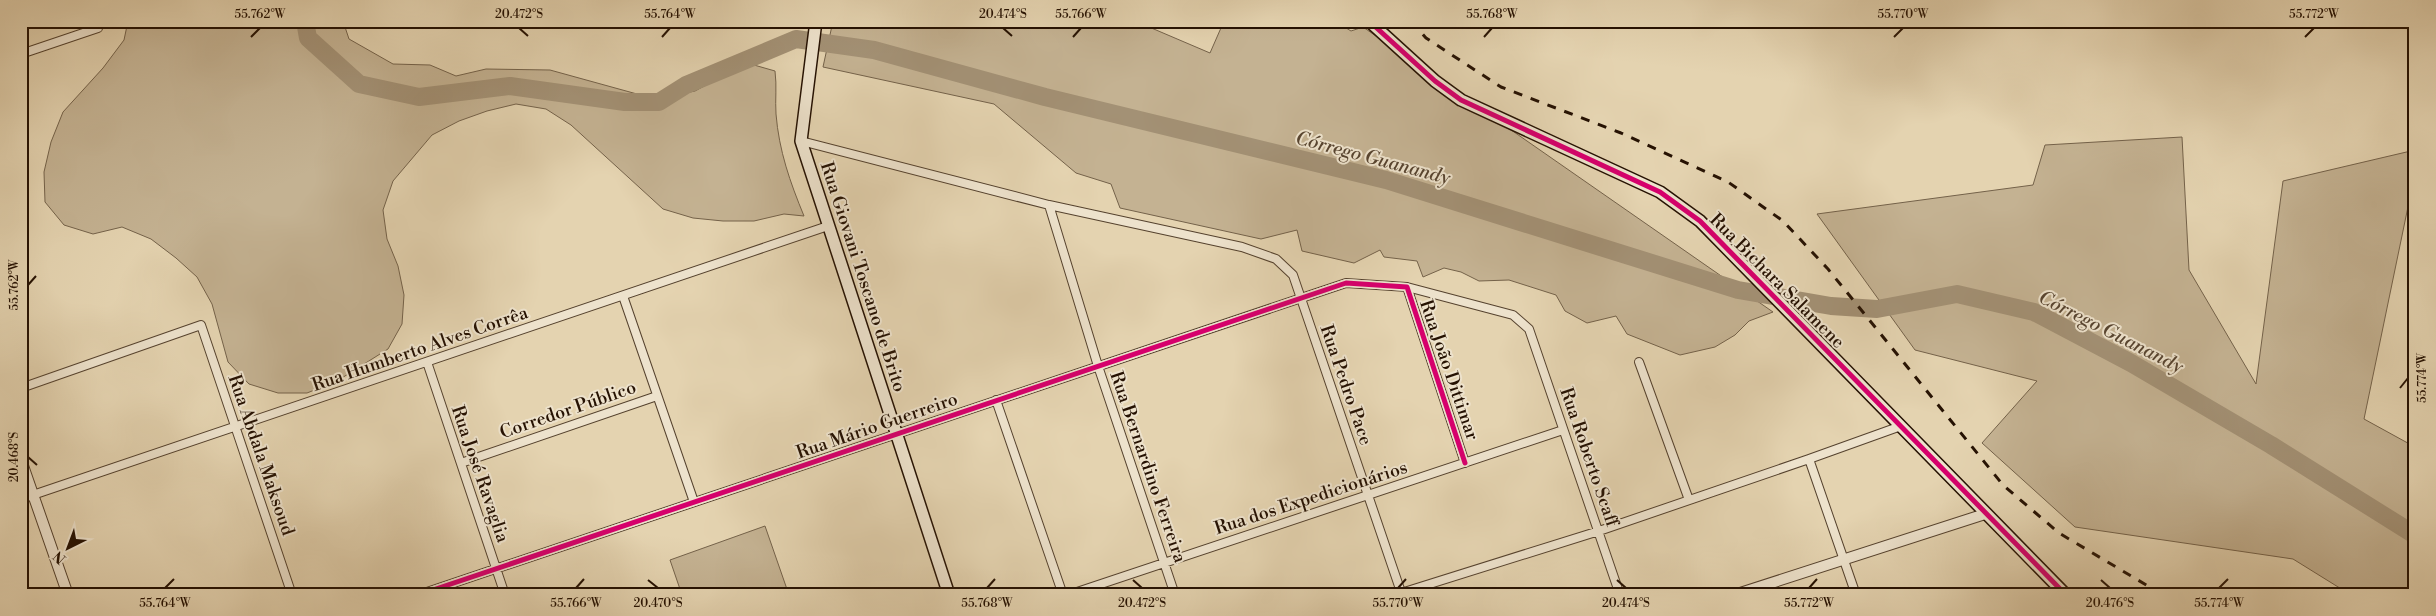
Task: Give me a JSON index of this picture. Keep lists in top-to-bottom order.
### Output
{
  "streets": {
    "main road": ["Rua Giovani Toscano de Brito", "Rua Bichara Salamene"],
    "street": [
      "Rua Humberto Alves Corrêa",
      "Rua João Dittimar",
      "Rua Pedro Pace",
      "Corredor Público",
      "Rua Mário Guerreiro",
      "Rua Abdala Maksoud",
      "Rua Roberto Scaff",
      "Rua Bernardino Ferreira",
      "Rua José Ravaglia",
      "Rua dos Expedicionários"
    ]
  },
  "crossings": [
    ["Rua Giovani Toscano de Brito", "Rua Humberto Alves Corrêa"],
    ["Rua Giovani Toscano de Brito", "Rua Pedro Pace"],
    ["Rua Giovani Toscano de Brito", "Rua Mário Guerreiro"],
    ["Rua Humberto Alves Corrêa", "Rua Abdala Maksoud"],
    ["Rua Humberto Alves Corrêa", "Rua José Ravaglia"],
    ["Rua João Dittimar", "Rua Mário Guerreiro"],
    ["Rua João Dittimar", "Rua Roberto Scaff"],
    ["Rua João Dittimar", "Rua dos Expedicionários"],
    ["Rua Pedro Pace", "Rua Mário Guerreiro"],
    ["Rua Pedro Pace", "Rua Bernardino Ferreira"],
    ["Rua Pedro Pace", "Rua dos Expedicionários"],
    ["Corredor Público", "Rua José Ravaglia"],
    ["Rua Mário Guerreiro", "Rua Bernardino Ferreira"],
    ["Rua Mário Guerreiro", "Rua José Ravaglia"],
    ["Rua Roberto Scaff", "Rua dos Expedicionários"],
    ["Rua Bernardino Ferreira", "Rua dos Expedicionários"]
  ],
  "water": ["Córrego Guanandy"],
  "north": "bottom left",
  "coordinates": [
    "55.762°W",
    "20.472°S",
    "55.764°W",
    "20.474°S",
    "55.766°W",
    "55.768°W",
    "55.770°W",
    "55.772°W",
    "55.774°W",
    "20.468°S",
    "20.470°S",
    "20.476°S"
  ]
}
